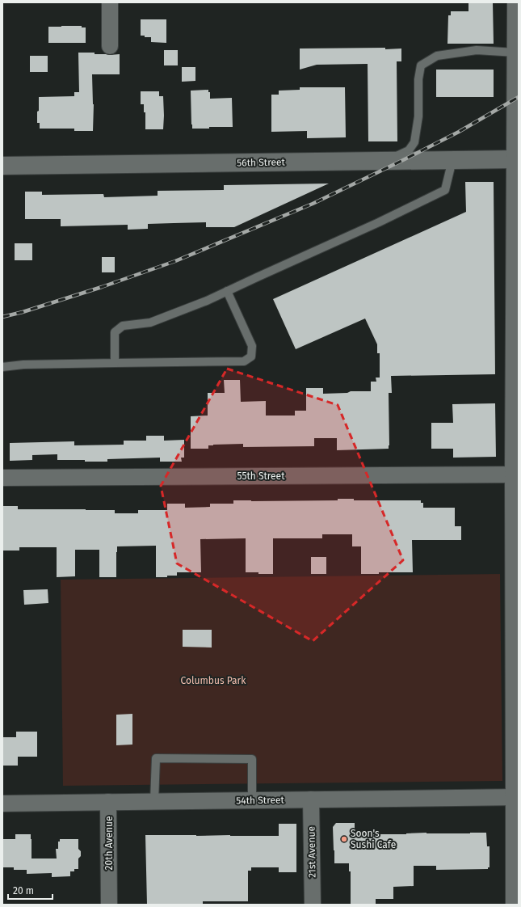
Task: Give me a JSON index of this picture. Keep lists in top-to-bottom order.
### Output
{
  "streets": {
    "street": [
      "56th Street",
      "55th Street",
      "54th Street",
      "20th Avenue",
      "21st Avenue"
    ]
  },
  "crossings": [
    ["54th Street", "20th Avenue"],
    ["54th Street", "21st Avenue"]
  ],
  "parks": ["Columbus Park"],
  "places": ["Soon's Sushi Cafe"],
  "scale_bar": "20 m"
}
